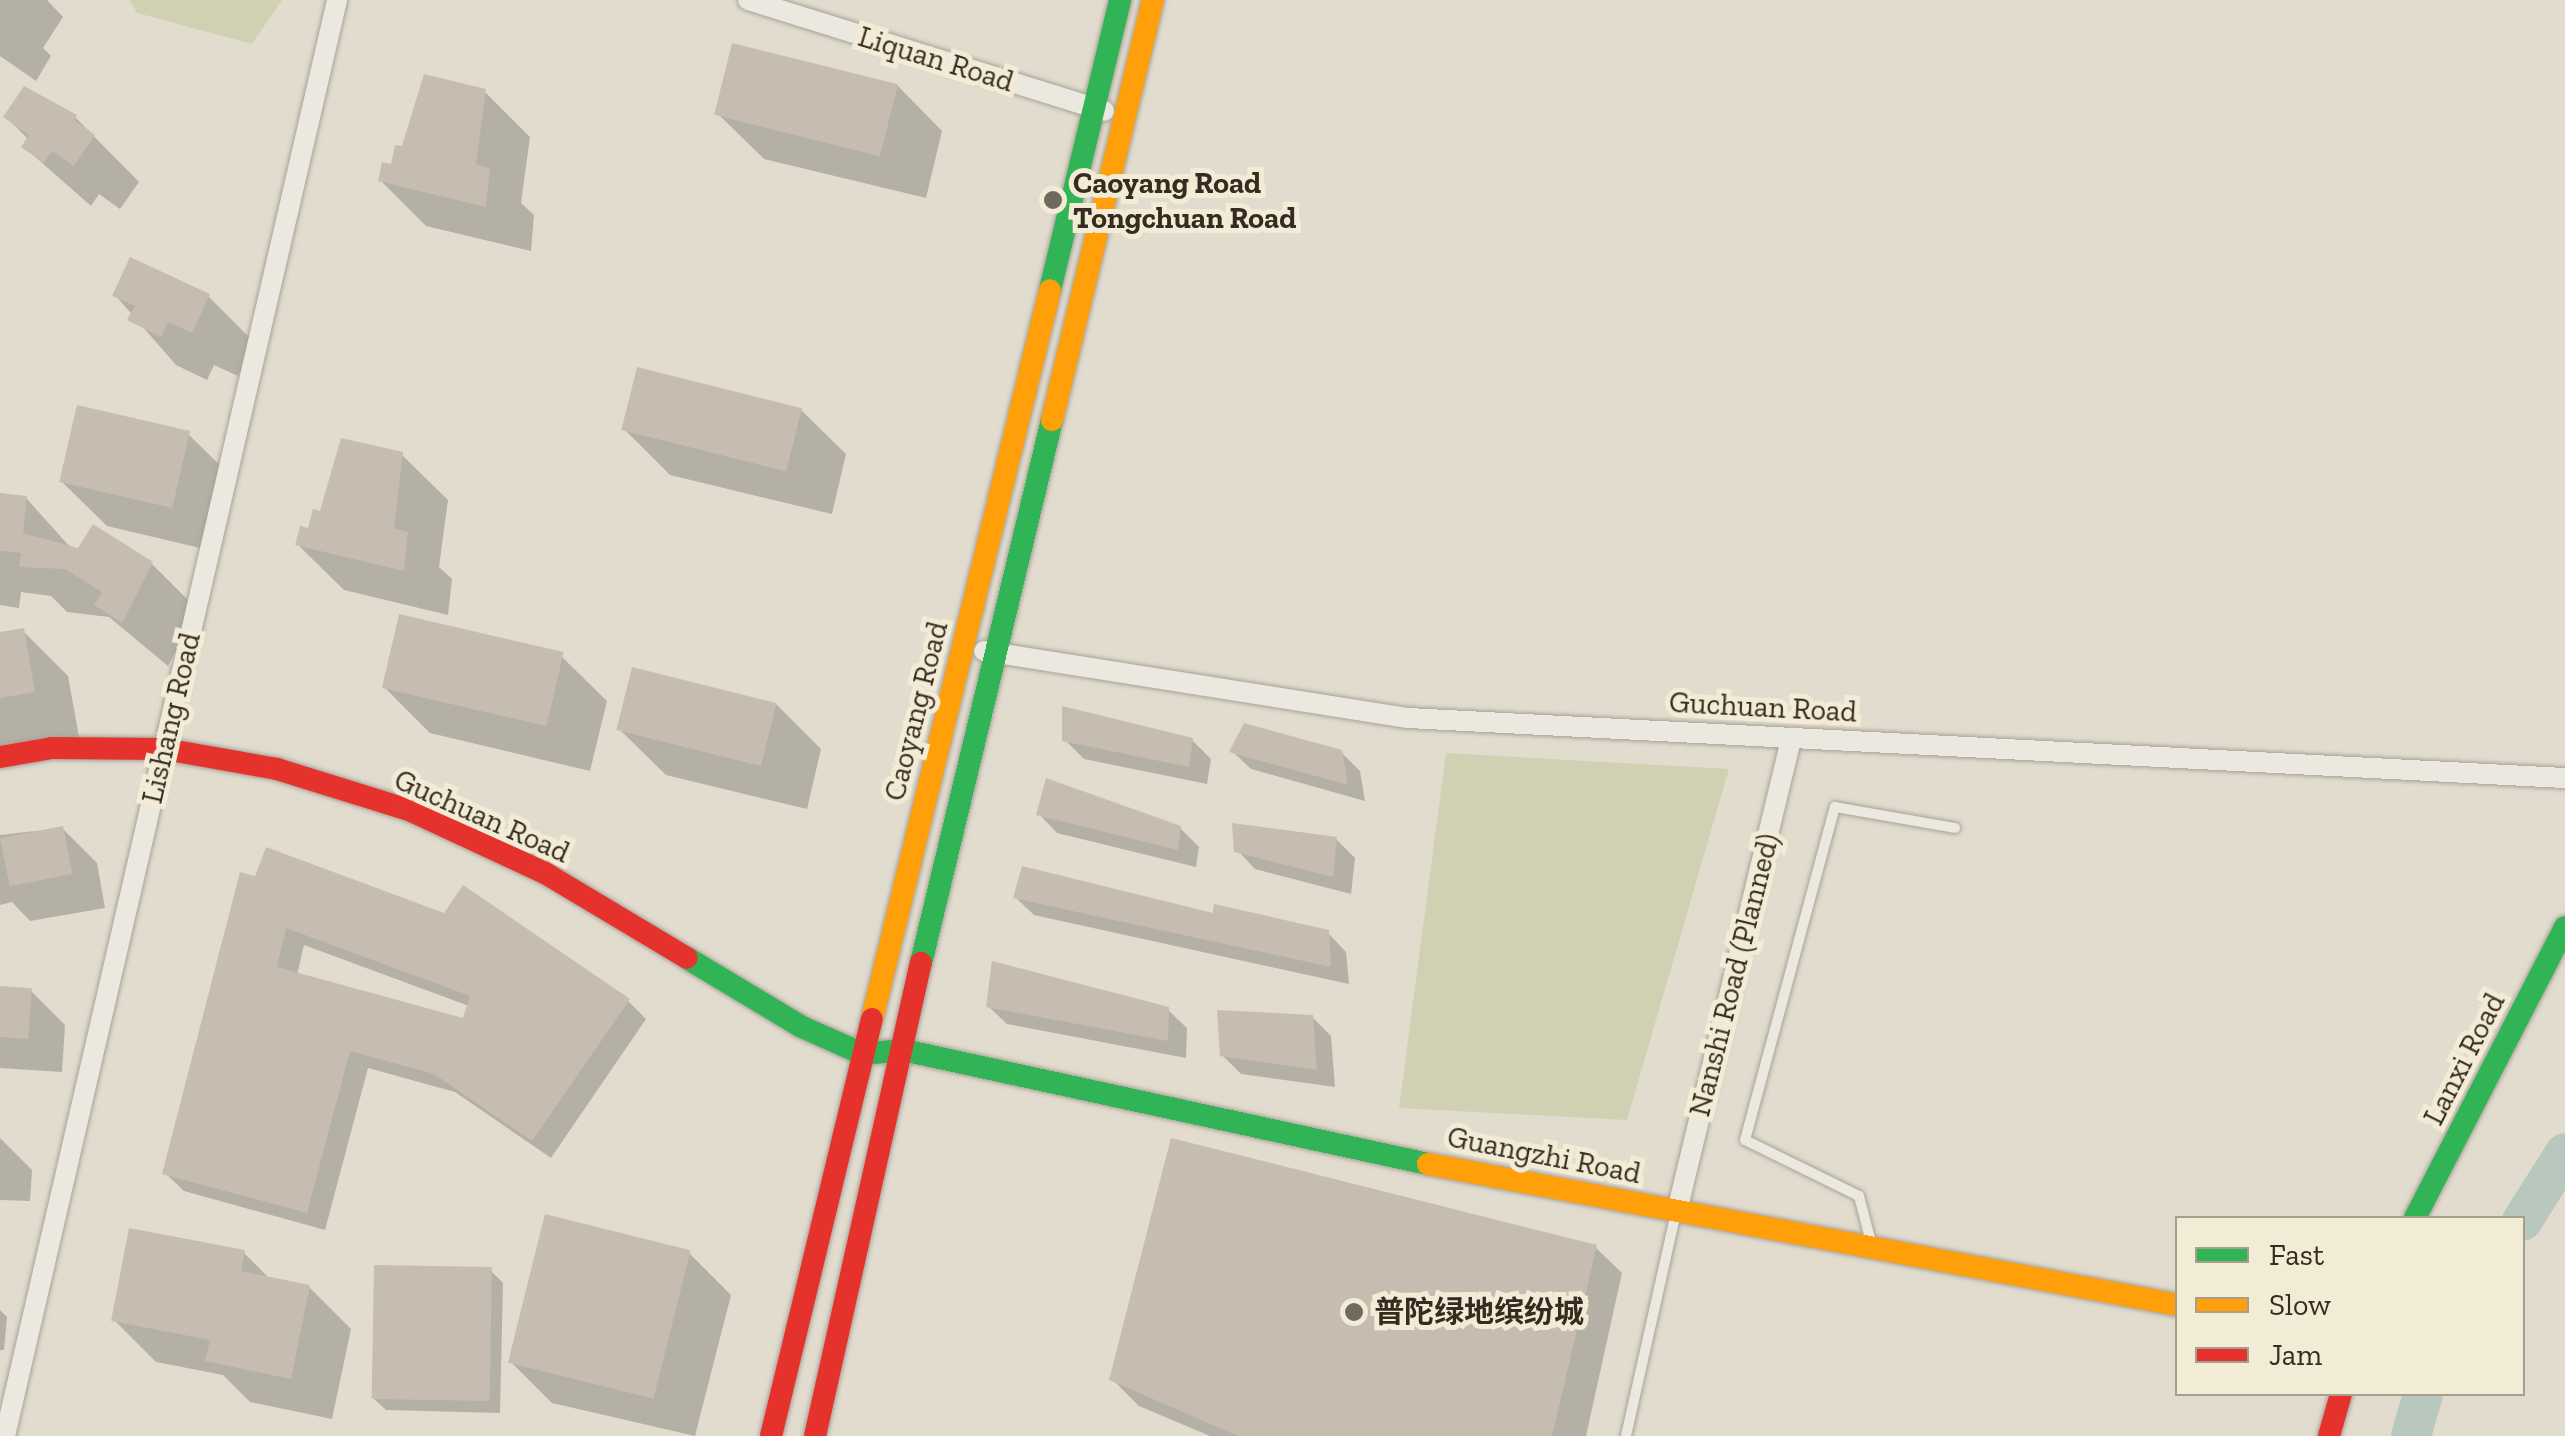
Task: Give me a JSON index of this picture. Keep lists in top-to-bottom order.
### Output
{
  "streets": {
    "main road": [
      "Guchuan Road",
      "Caoyang Road",
      "Lanxi Road",
      "Guangzhi Road"
    ],
    "street": ["Liquan Road", "Lishang Road", "Nanshi Road (Planned)"]
  },
  "crossings": [
    ["Liquan Road", "Caoyang Road"],
    ["Guchuan Road", "Caoyang Road"],
    ["Guchuan Road", "Lishang Road"],
    ["Guchuan Road", "Nanshi Road (Planned)"],
    ["Guchuan Road", "Guangzhi Road"],
    ["Caoyang Road", "Guangzhi Road"],
    ["Nanshi Road (Planned)", "Guangzhi Road"]
  ],
  "places": ["Caoyang Road Tongchuan Road", "普陀绿地缤纷城"],
  "legend": ["Fast", "Slow", "Jam"]
}
